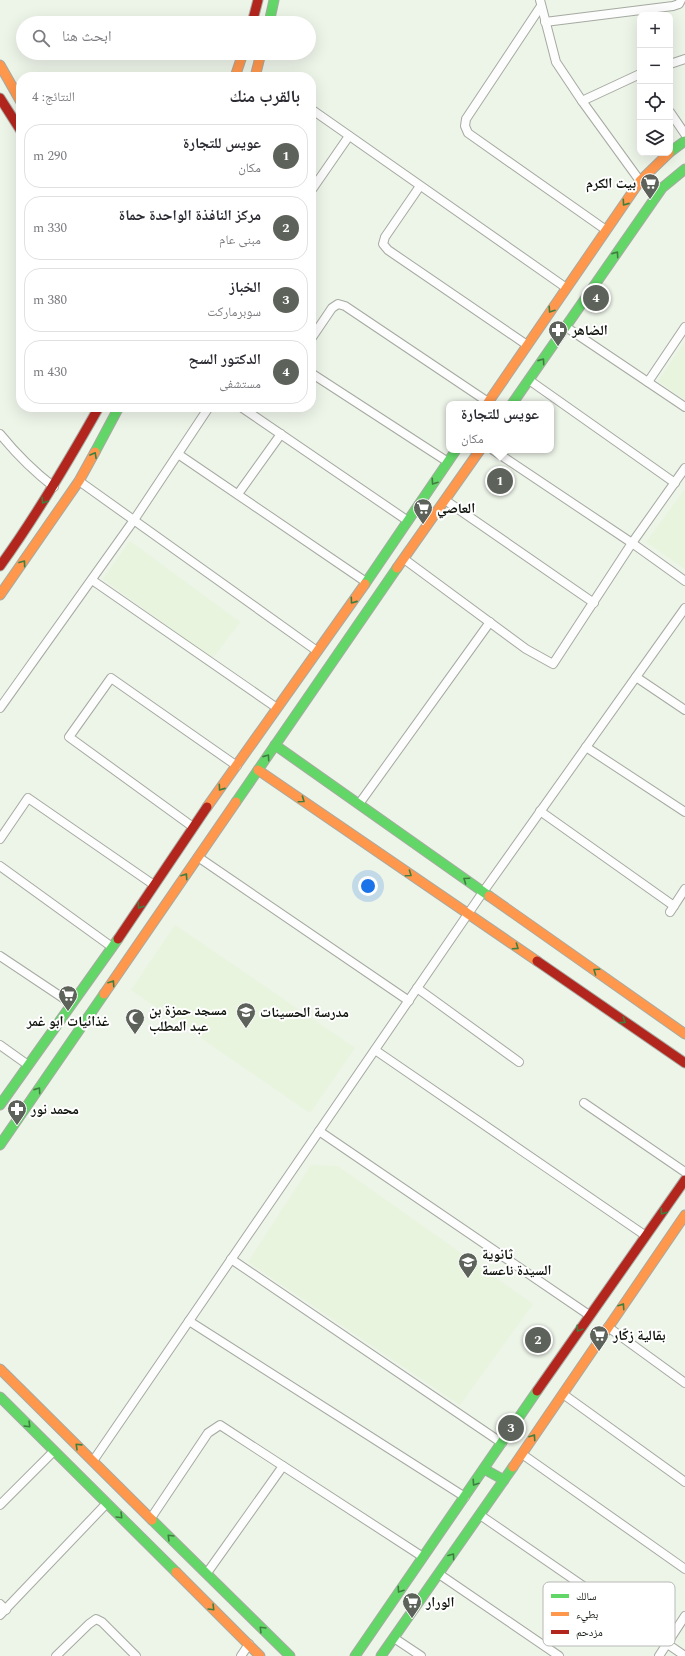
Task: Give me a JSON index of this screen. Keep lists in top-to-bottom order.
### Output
{
  "places": {
    "supermarket": [
      "بيت الكرم",
      "العاصي",
      "غذائيات ابو غمر",
      "بقالية زكّار",
      "الورار"
    ],
    "pharmacy": ["الضاهر", "محمد نور"],
    "school or university": ["مدرسة الحسينات", "ثانوية السيدة ناعسة"],
    "mosque": ["مسجد حمزة بن عبد المطلب"]
  },
  "legend": ["سالك", "بطيء", "مزدحم"],
  "page": {
    "map_buttons": ["+", "−"],
    "search": "ابحث هنا",
    "heading": ["بالقرب منك", "النتائج: 4"],
    "list": [
      {
        "mark": "1",
        "name": "عويس للتجارة",
        "note": "مكان",
        "value": "290 m"
      },
      {
        "mark": "2",
        "name": "مركز النافذة الواحدة حماة",
        "note": "مبنى عام",
        "value": "330 m"
      },
      {
        "mark": "3",
        "name": "الخباز",
        "note": "سوبرماركت",
        "value": "380 m"
      },
      {
        "mark": "4",
        "name": "الدكتور السح",
        "note": "مستشفى",
        "value": "430 m"
      }
    ],
    "pins": [
      "4",
      "1",
      "2",
      "3"
    ],
    "popup": ["عويس للتجارة", "مكان"]
  }
}
